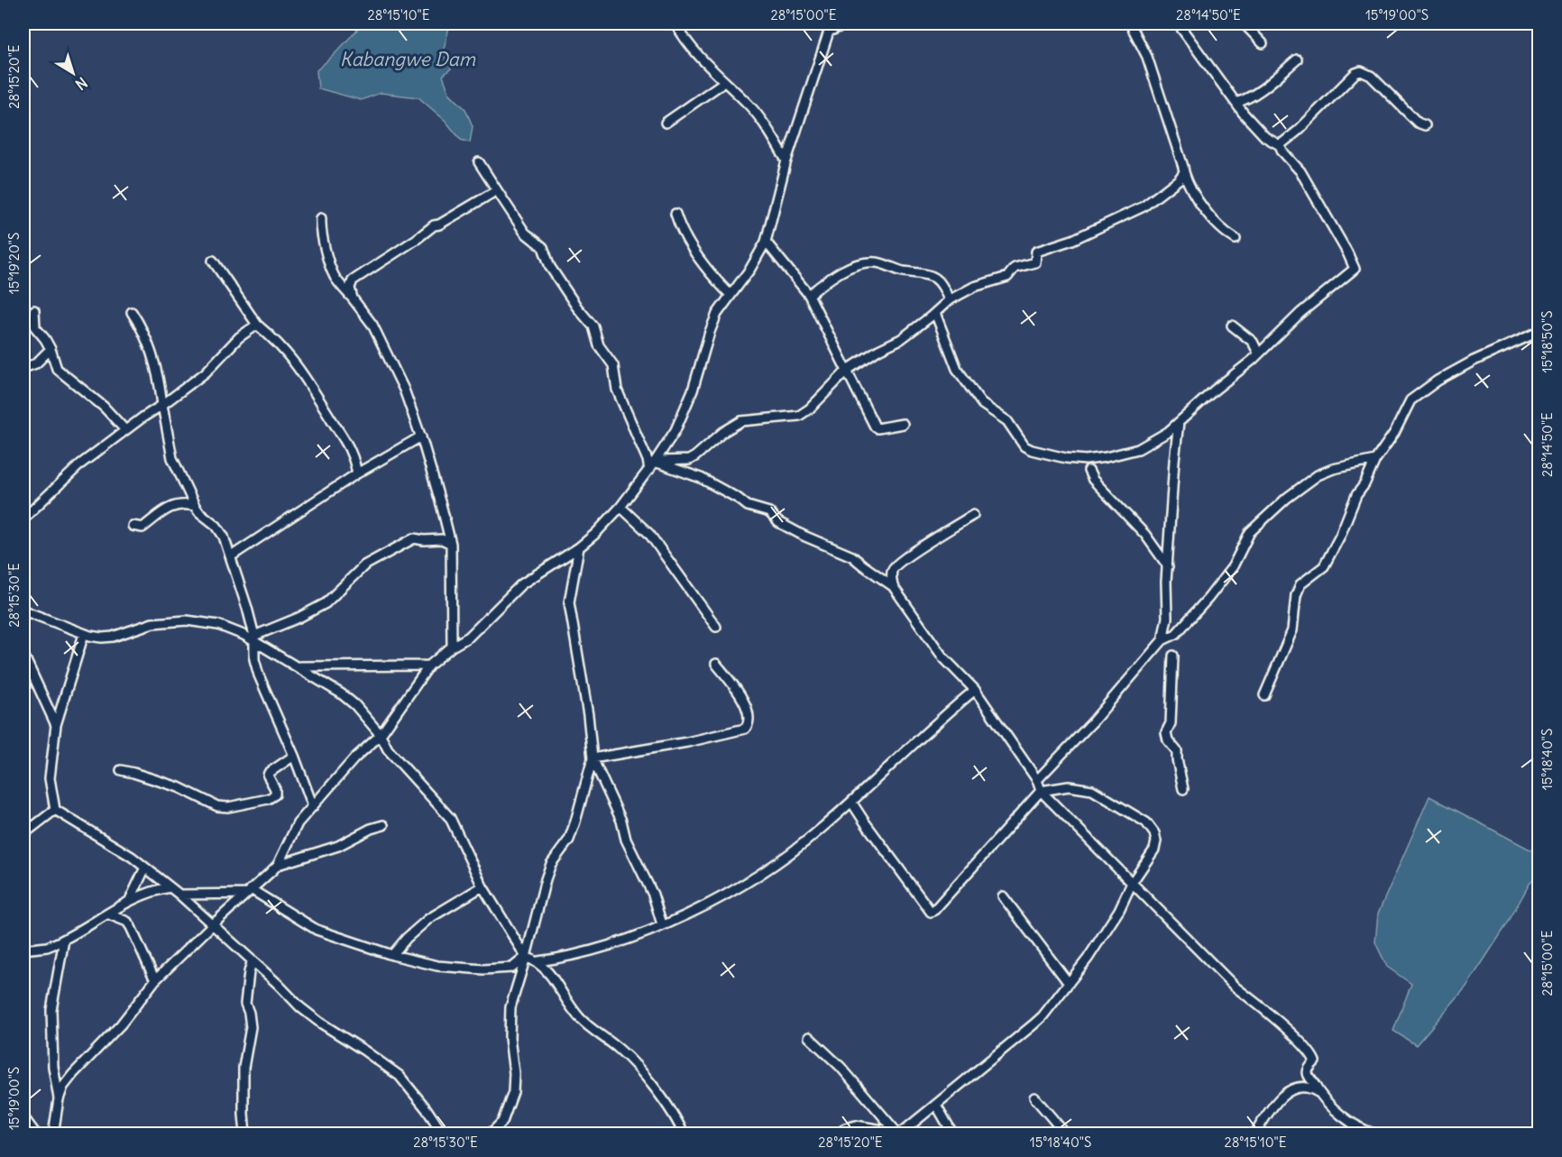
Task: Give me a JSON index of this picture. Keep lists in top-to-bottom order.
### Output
{
  "water": ["Kabangwe Dam"],
  "north": "bottom right",
  "coordinates": [
    "28°15'10\"E",
    "28°15'00\"E",
    "28°14'50\"E",
    "15°19'00\"S",
    "28°15'20\"E",
    "15°19'20\"S",
    "15°18'50\"S",
    "28°15'30\"E",
    "15°18'40\"S"
  ]
}
